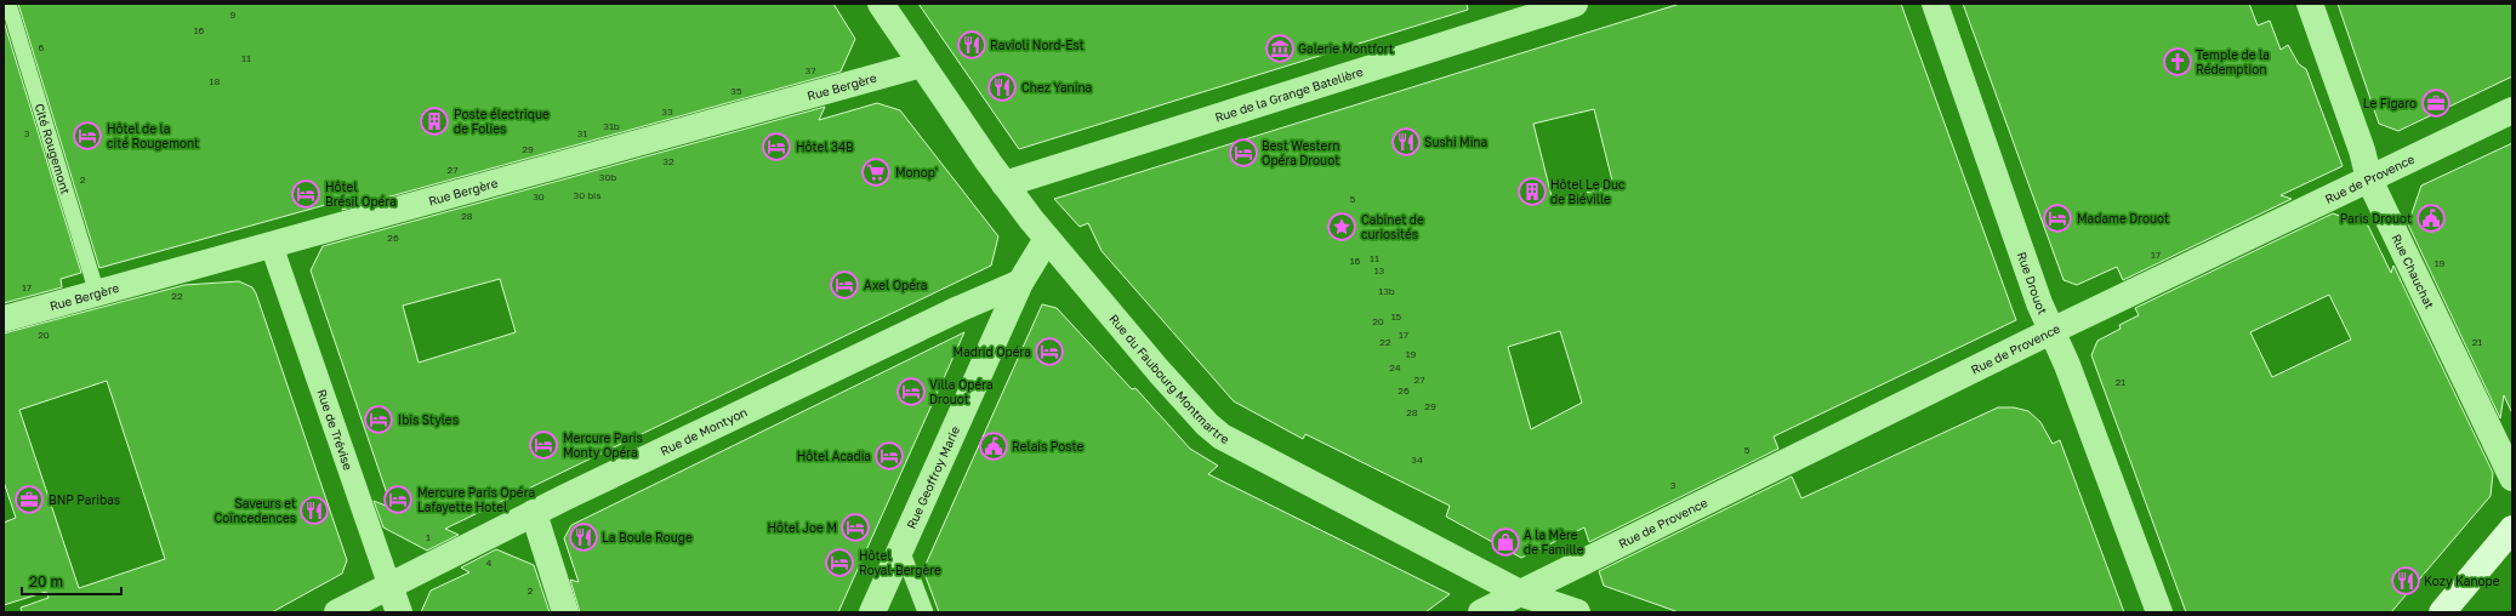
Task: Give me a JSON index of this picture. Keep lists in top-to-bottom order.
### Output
{
  "streets": {
    "street": [
      "Rue Bergère",
      "Rue de la Grange Batelière",
      "Rue de Provence",
      "Rue Chauchat",
      "Rue Drouot",
      "Rue du Faubourg Montmartre",
      "Rue de Trévise",
      "Rue de Montyon",
      "Rue Geoffroy Marie"
    ],
    "lane": ["Cité Rougemont"]
  },
  "crossings": [
    ["Rue Bergère", "Cité Rougemont"],
    ["Rue Bergère", "Rue du Faubourg Montmartre"],
    ["Rue Bergère", "Rue de Trévise"],
    ["Rue de la Grange Batelière", "Rue du Faubourg Montmartre"],
    ["Rue de Provence", "Rue Chauchat"],
    ["Rue de Provence", "Rue Drouot"],
    ["Rue de Provence", "Rue du Faubourg Montmartre"],
    ["Rue du Faubourg Montmartre", "Rue Geoffroy Marie"],
    ["Rue de Trévise", "Rue de Montyon"],
    ["Rue de Montyon", "Rue Geoffroy Marie"]
  ],
  "places": {
    "restaurant": [
      "Ravioli Nord-Est",
      "Chez Yanina",
      "Sushi Mina",
      "Saveurs et Coïncedences",
      "La Boule Rouge",
      "Kozy Kanope"
    ],
    "museum": ["Galerie Montfort"],
    "church": ["Temple de la Rédemption"],
    "office": ["Le Figaro", "BNP Paribas"],
    "building": ["Poste électrique de Folies", "Hôtel Le Duc de Biéville"],
    "hotel": [
      "Hôtel de la cité Rougemont",
      "Hôtel 34B",
      "Best Western Opéra Drouot",
      "Hôtel Brésil Opéra",
      "Madame Drouot",
      "Axel Opéra",
      "Madrid Opéra",
      "Villa Opéra Drouot",
      "Ibis Styles",
      "Mercure Paris Monty Opéra",
      "Hôtel Acadia",
      "Mercure Paris Opéra Lafayette Hotel",
      "Hôtel Joe M",
      "Hôtel Royal-Bergère"
    ],
    "supermarket": ["Monop'"],
    "public building": ["Paris Drouot", "Relais Poste"],
    "place": ["Cabinet de curiosités"],
    "shop": ["A la Mère de Famille"]
  },
  "house_numbers": [
    "9",
    "16",
    "6",
    "11",
    "37",
    "18",
    "35",
    "33",
    "31b",
    "3",
    "31",
    "29",
    "32",
    "27",
    "30b",
    "2",
    "30 bis",
    "30",
    "5",
    "28",
    "26",
    "17",
    "11",
    "16",
    "19",
    "13",
    "17",
    "13b",
    "22",
    "15",
    "20",
    "20",
    "17",
    "22",
    "21",
    "19",
    "24",
    "27",
    "21",
    "26",
    "29",
    "28",
    "5",
    "34",
    "3",
    "1",
    "4",
    "2"
  ],
  "scale_bar": "20 m"
}
